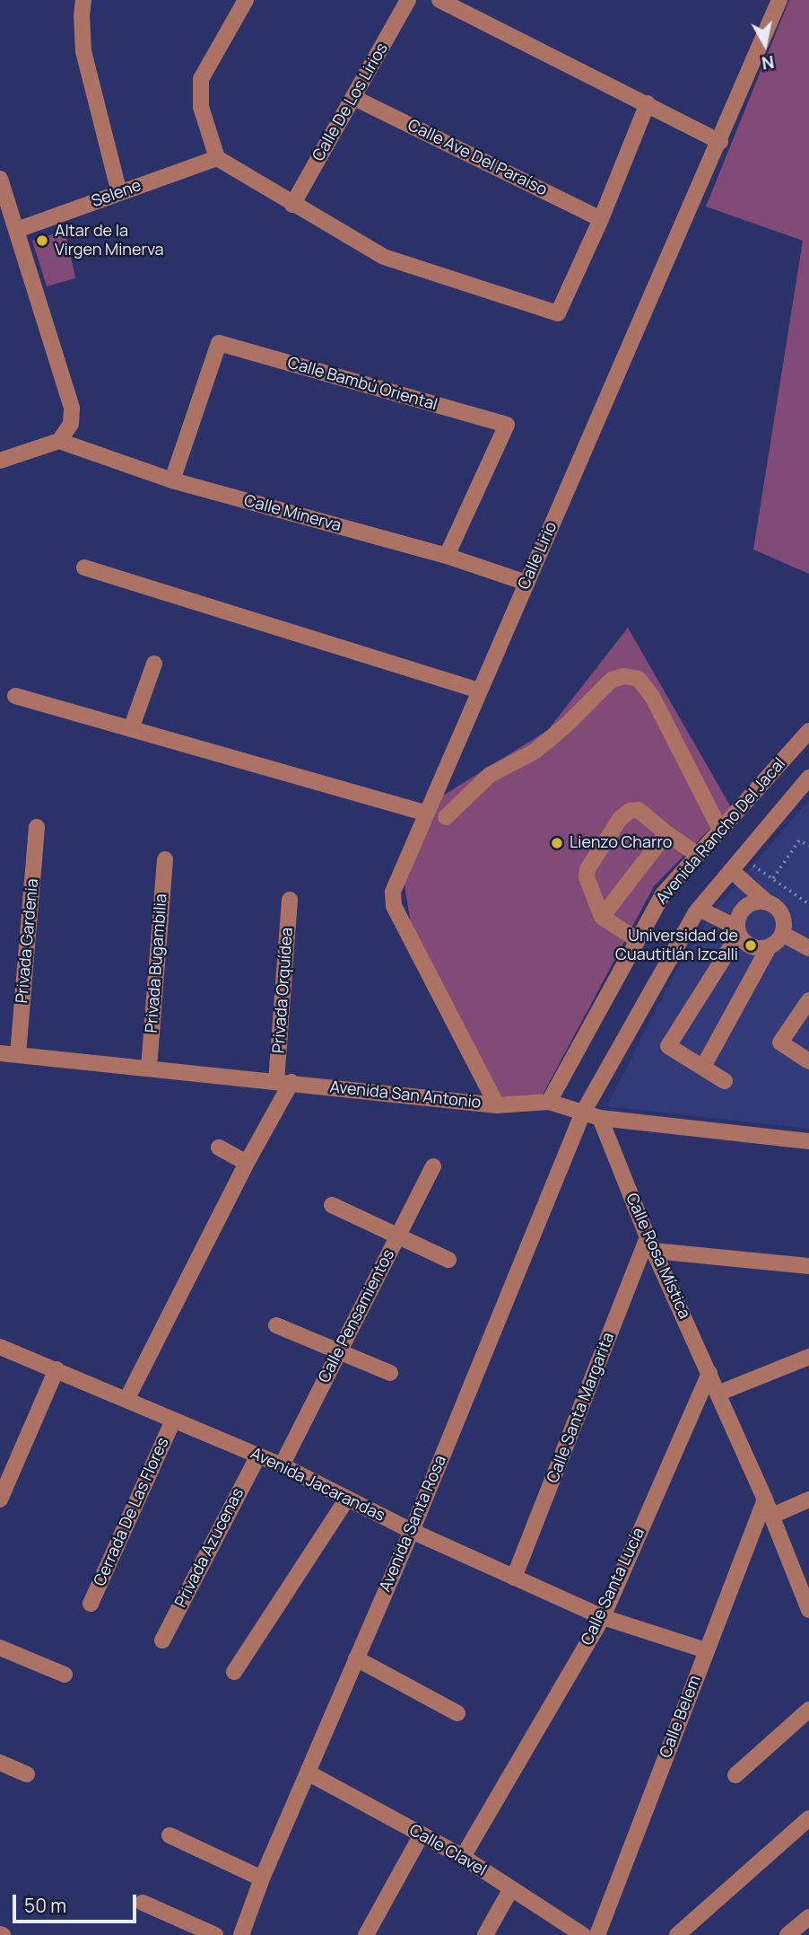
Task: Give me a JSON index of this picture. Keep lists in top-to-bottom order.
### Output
{
  "streets": {
    "street": [
      "Calle De Los Lirios",
      "Calle Ave Del Paraíso",
      "Selene",
      "Calle Bambú Oriental",
      "Calle Minerva",
      "Calle Lirio",
      "Avenida Rancho Del Jacal",
      "Privada Gardenia",
      "Privada Bugambilia",
      "Privada Orquídea",
      "Avenida San Antonio",
      "Calle Rosa Mística",
      "Calle Pensamientos",
      "Calle Santa Margarita",
      "Avenida Jacarandas",
      "Cerrada De Las Flores",
      "Avenida Santa Rosa",
      "Privada Azucenas",
      "Calle Santa Lucía",
      "Calle Belem",
      "Calle Clavel"
    ]
  },
  "crossings": [
    ["Calle De Los Lirios", "Calle Ave Del Paraíso"],
    ["Calle Bambú Oriental", "Calle Minerva"],
    ["Calle Minerva", "Calle Lirio"],
    ["Calle Lirio", "Avenida San Antonio"],
    ["Avenida Rancho Del Jacal", "Avenida San Antonio"],
    ["Avenida Rancho Del Jacal", "Avenida Santa Rosa"],
    ["Privada Gardenia", "Avenida San Antonio"],
    ["Privada Bugambilia", "Avenida San Antonio"],
    ["Privada Orquídea", "Avenida San Antonio"],
    ["Avenida San Antonio", "Calle Rosa Mística"],
    ["Avenida San Antonio", "Avenida Santa Rosa"],
    ["Calle Rosa Mística", "Calle Santa Margarita"],
    ["Calle Rosa Mística", "Calle Santa Lucía"],
    ["Calle Rosa Mística", "Calle Belem"],
    ["Calle Pensamientos", "Avenida Jacarandas"],
    ["Calle Santa Margarita", "Avenida Jacarandas"],
    ["Avenida Jacarandas", "Cerrada De Las Flores"],
    ["Avenida Jacarandas", "Avenida Santa Rosa"],
    ["Avenida Jacarandas", "Privada Azucenas"],
    ["Avenida Jacarandas", "Calle Santa Lucía"],
    ["Avenida Jacarandas", "Calle Belem"],
    ["Avenida Santa Rosa", "Calle Clavel"],
    ["Calle Santa Lucía", "Calle Clavel"]
  ],
  "places": ["Altar de la Virgen Minerva", "Lienzo Charro", "Universidad de Cuautitlán Izcalli"],
  "scale_bar": "50 m",
  "north": "bottom"
}
